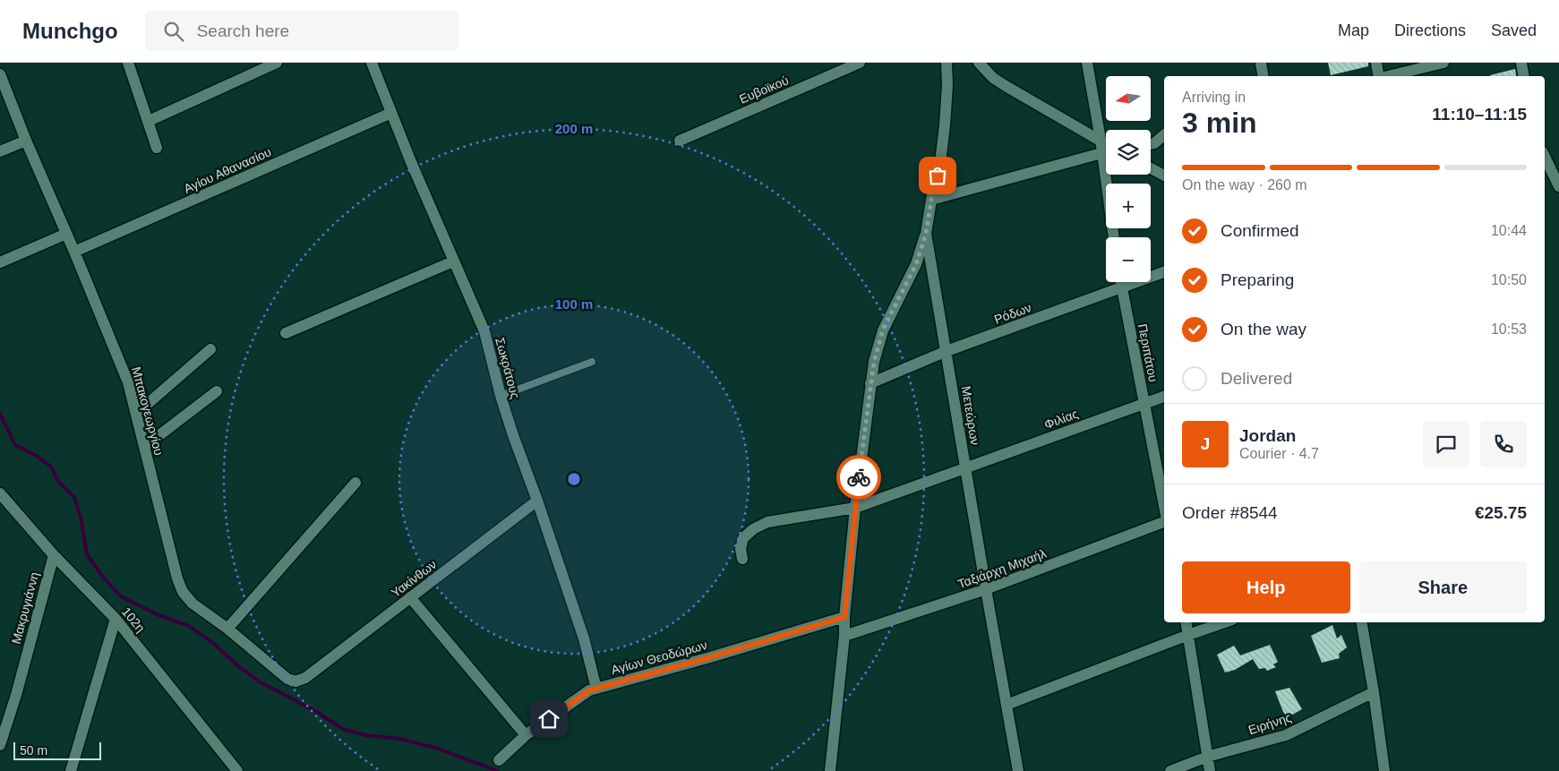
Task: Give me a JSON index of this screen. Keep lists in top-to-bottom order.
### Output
{
  "streets": {
    "street": [
      "Ευβοϊκού",
      "Αγίου Αθανασίου",
      "Ρόδων",
      "Περιπάτου",
      "Σωκράτους",
      "Μπακογεωργίου",
      "Μετεώρων",
      "Φιλίας",
      "Ταξιάρχη Μιχαήλ",
      "Υακίνθων",
      "Μακρυγιάννη",
      "102η",
      "Αγίων Θεοδώρων",
      "Ειρήνης"
    ]
  },
  "crossings": [
    ["Αγίου Αθανασίου", "Σωκράτους"],
    ["Αγίου Αθανασίου", "Μπακογεωργίου"],
    ["Ρόδων", "Περιπάτου"],
    ["Ρόδων", "Μετεώρων"],
    ["Περιπάτου", "Φιλίας"],
    ["Σωκράτους", "Υακίνθων"],
    ["Σωκράτους", "Αγίων Θεοδώρων"],
    ["Μπακογεωργίου", "Υακίνθων"],
    ["Μετεώρων", "Φιλίας"],
    ["Μετεώρων", "Ταξιάρχη Μιχαήλ"],
    ["Μακρυγιάννη", "102η"]
  ],
  "scale_bar": "50 m",
  "north": "left",
  "page": {
    "header": "Munchgo",
    "search": "Search here",
    "nav": ["Map", "Directions", "Saved"],
    "map_buttons": ["+", "−"],
    "heading": ["3 min", "Arriving in", "11:10–11:15"],
    "panel": [
      "Jordan",
      "Courier · 4.7",
      "Order #8544",
      "€25.75"
    ],
    "bar": "On the way · 260 m",
    "list": [
      ["Confirmed", "10:44"],
      ["Preparing", "10:50"],
      ["On the way", "10:53"],
      "Delivered"
    ],
    "round": "J",
    "buttons": ["Help", "Share"],
    "scale": "50 m"
  },
  "rings": ["200 m", "100 m"]
}
